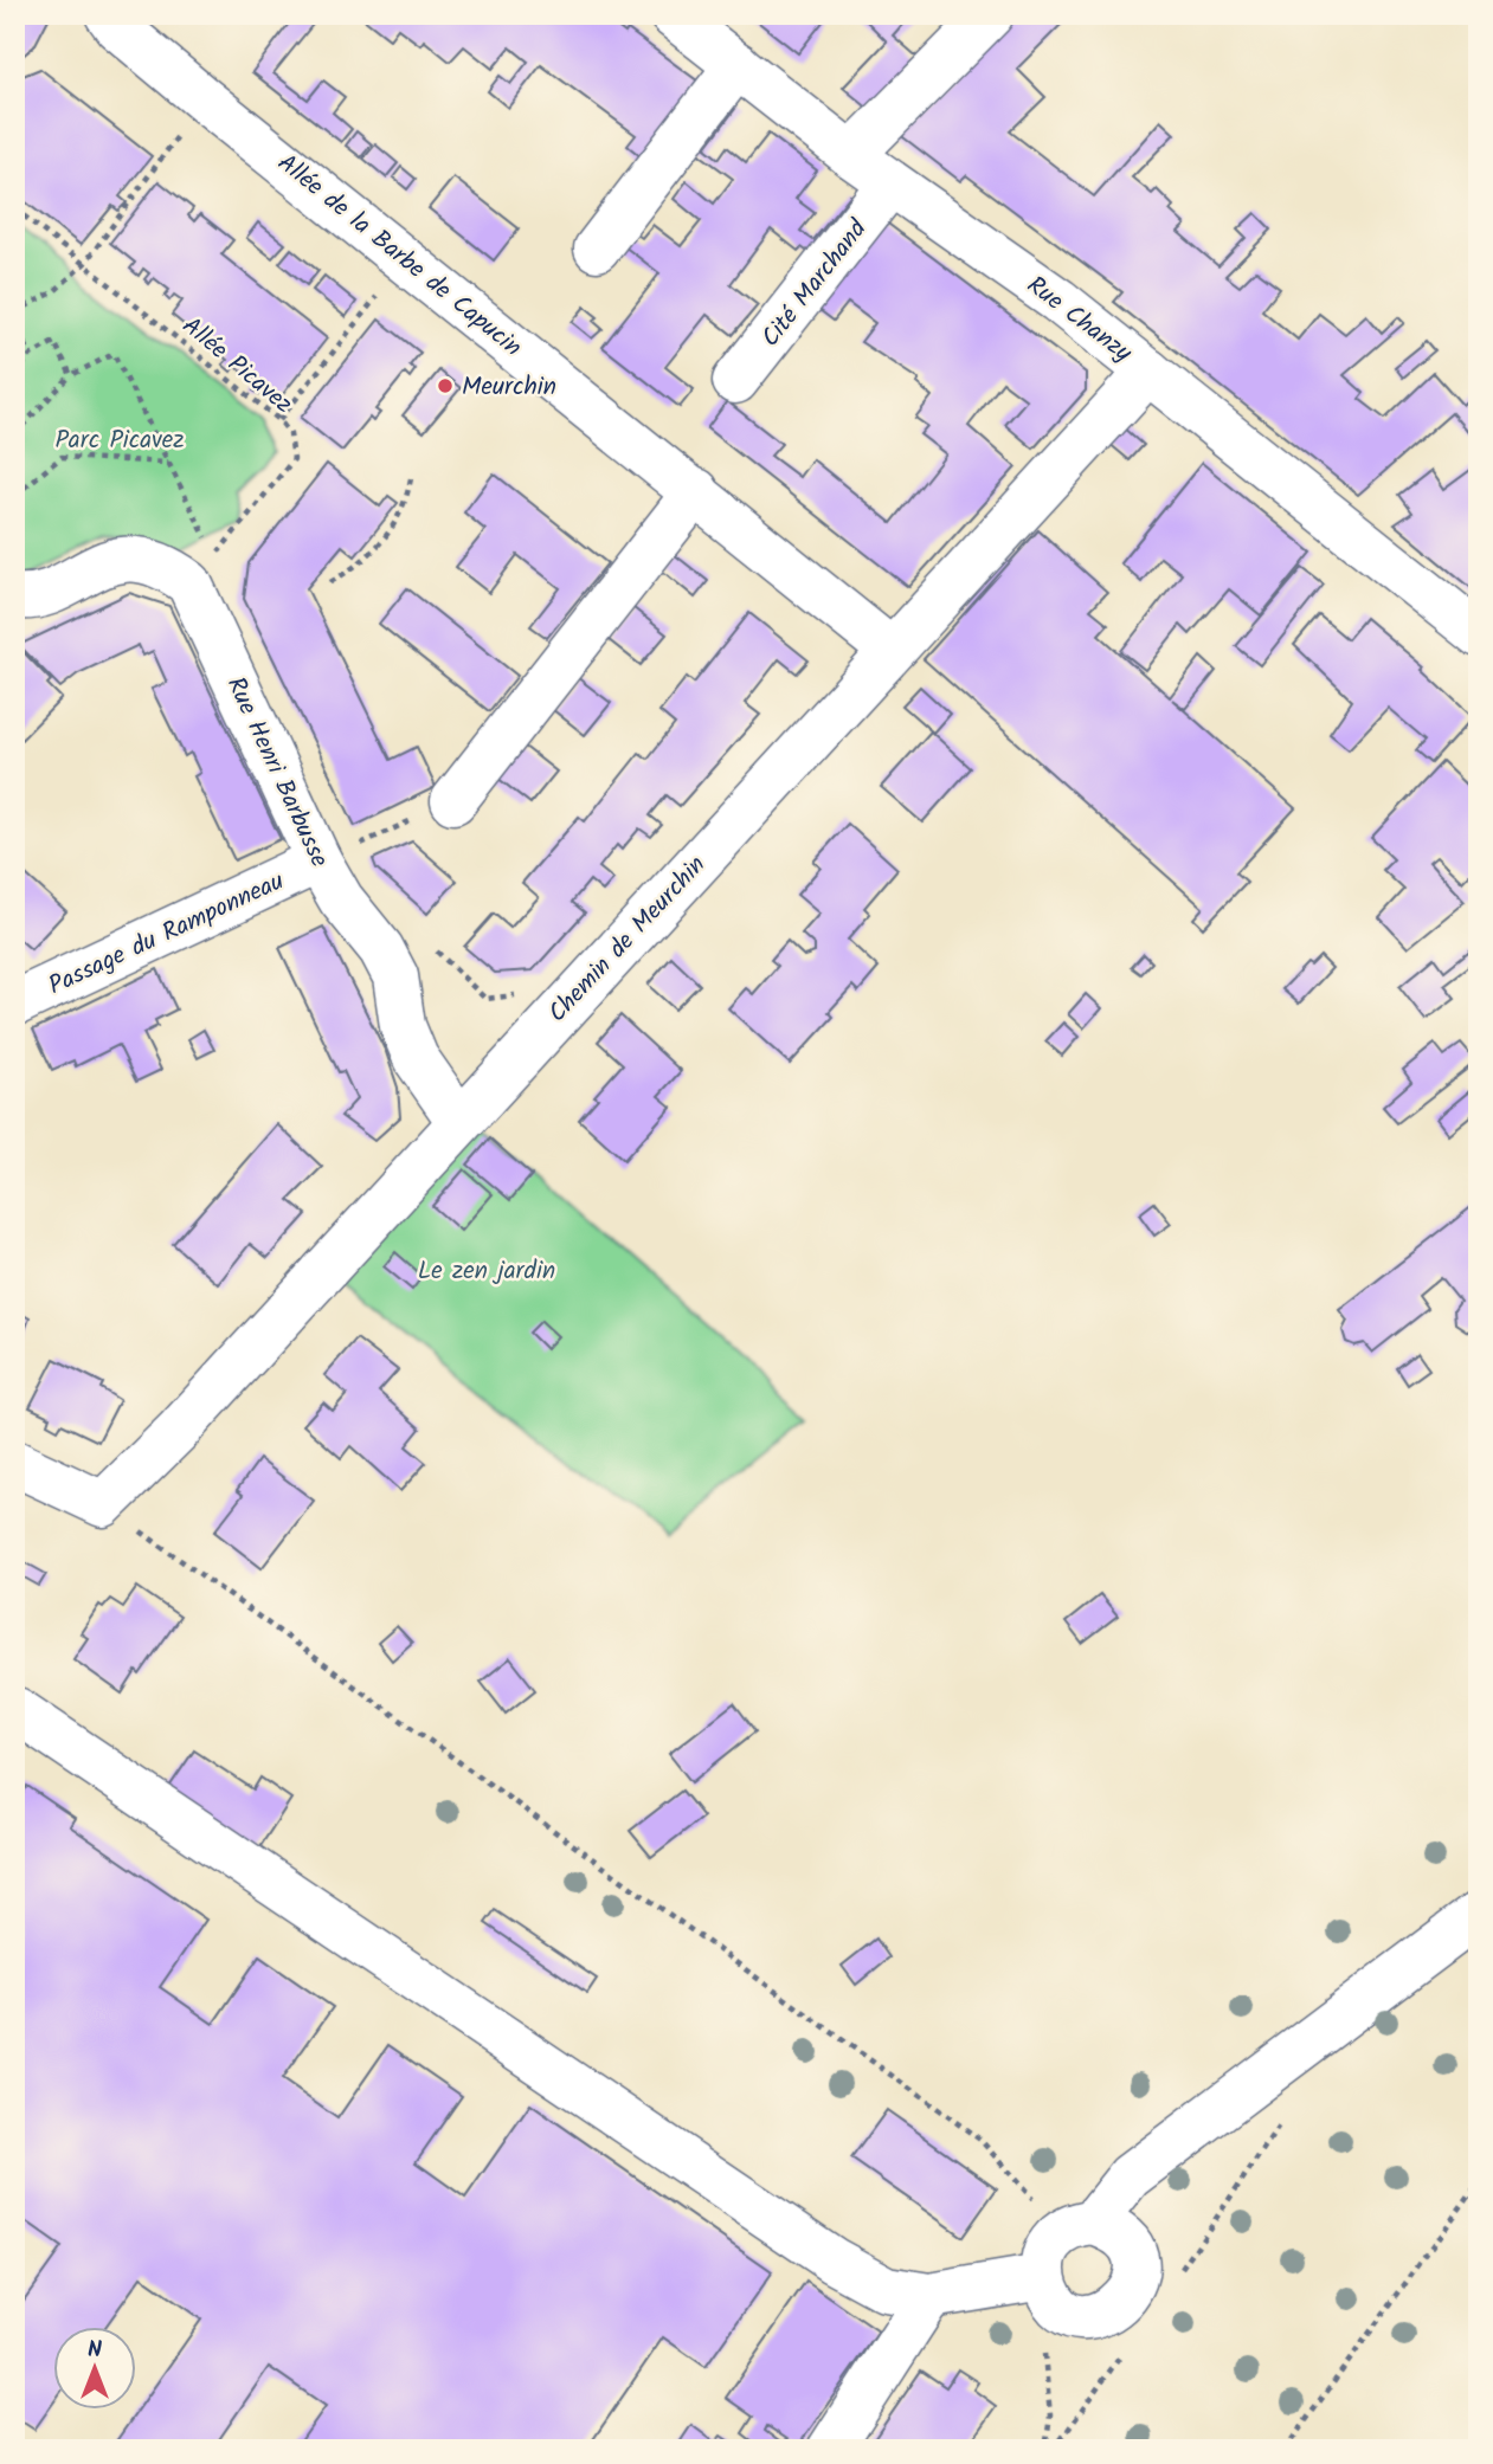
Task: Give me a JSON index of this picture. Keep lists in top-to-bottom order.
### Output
{
  "streets": {
    "street": [
      "Allée de la Barbe de Capucin",
      "Cité Marchand",
      "Rue Chanzy",
      "Rue Henri Barbusse",
      "Passage du Ramponneau",
      "Chemin de Meurchin"
    ],
    "path": ["Allée Picavez"]
  },
  "crossings": [
    ["Allée de la Barbe de Capucin", "Chemin de Meurchin"],
    ["Cité Marchand", "Rue Chanzy"],
    ["Rue Chanzy", "Chemin de Meurchin"],
    ["Allée Picavez", "Rue Henri Barbusse"],
    ["Rue Henri Barbusse", "Passage du Ramponneau"],
    ["Rue Henri Barbusse", "Chemin de Meurchin"]
  ],
  "parks": ["Parc Picavez", "Le zen jardin"],
  "places": ["Meurchin"],
  "north": "top"
}
